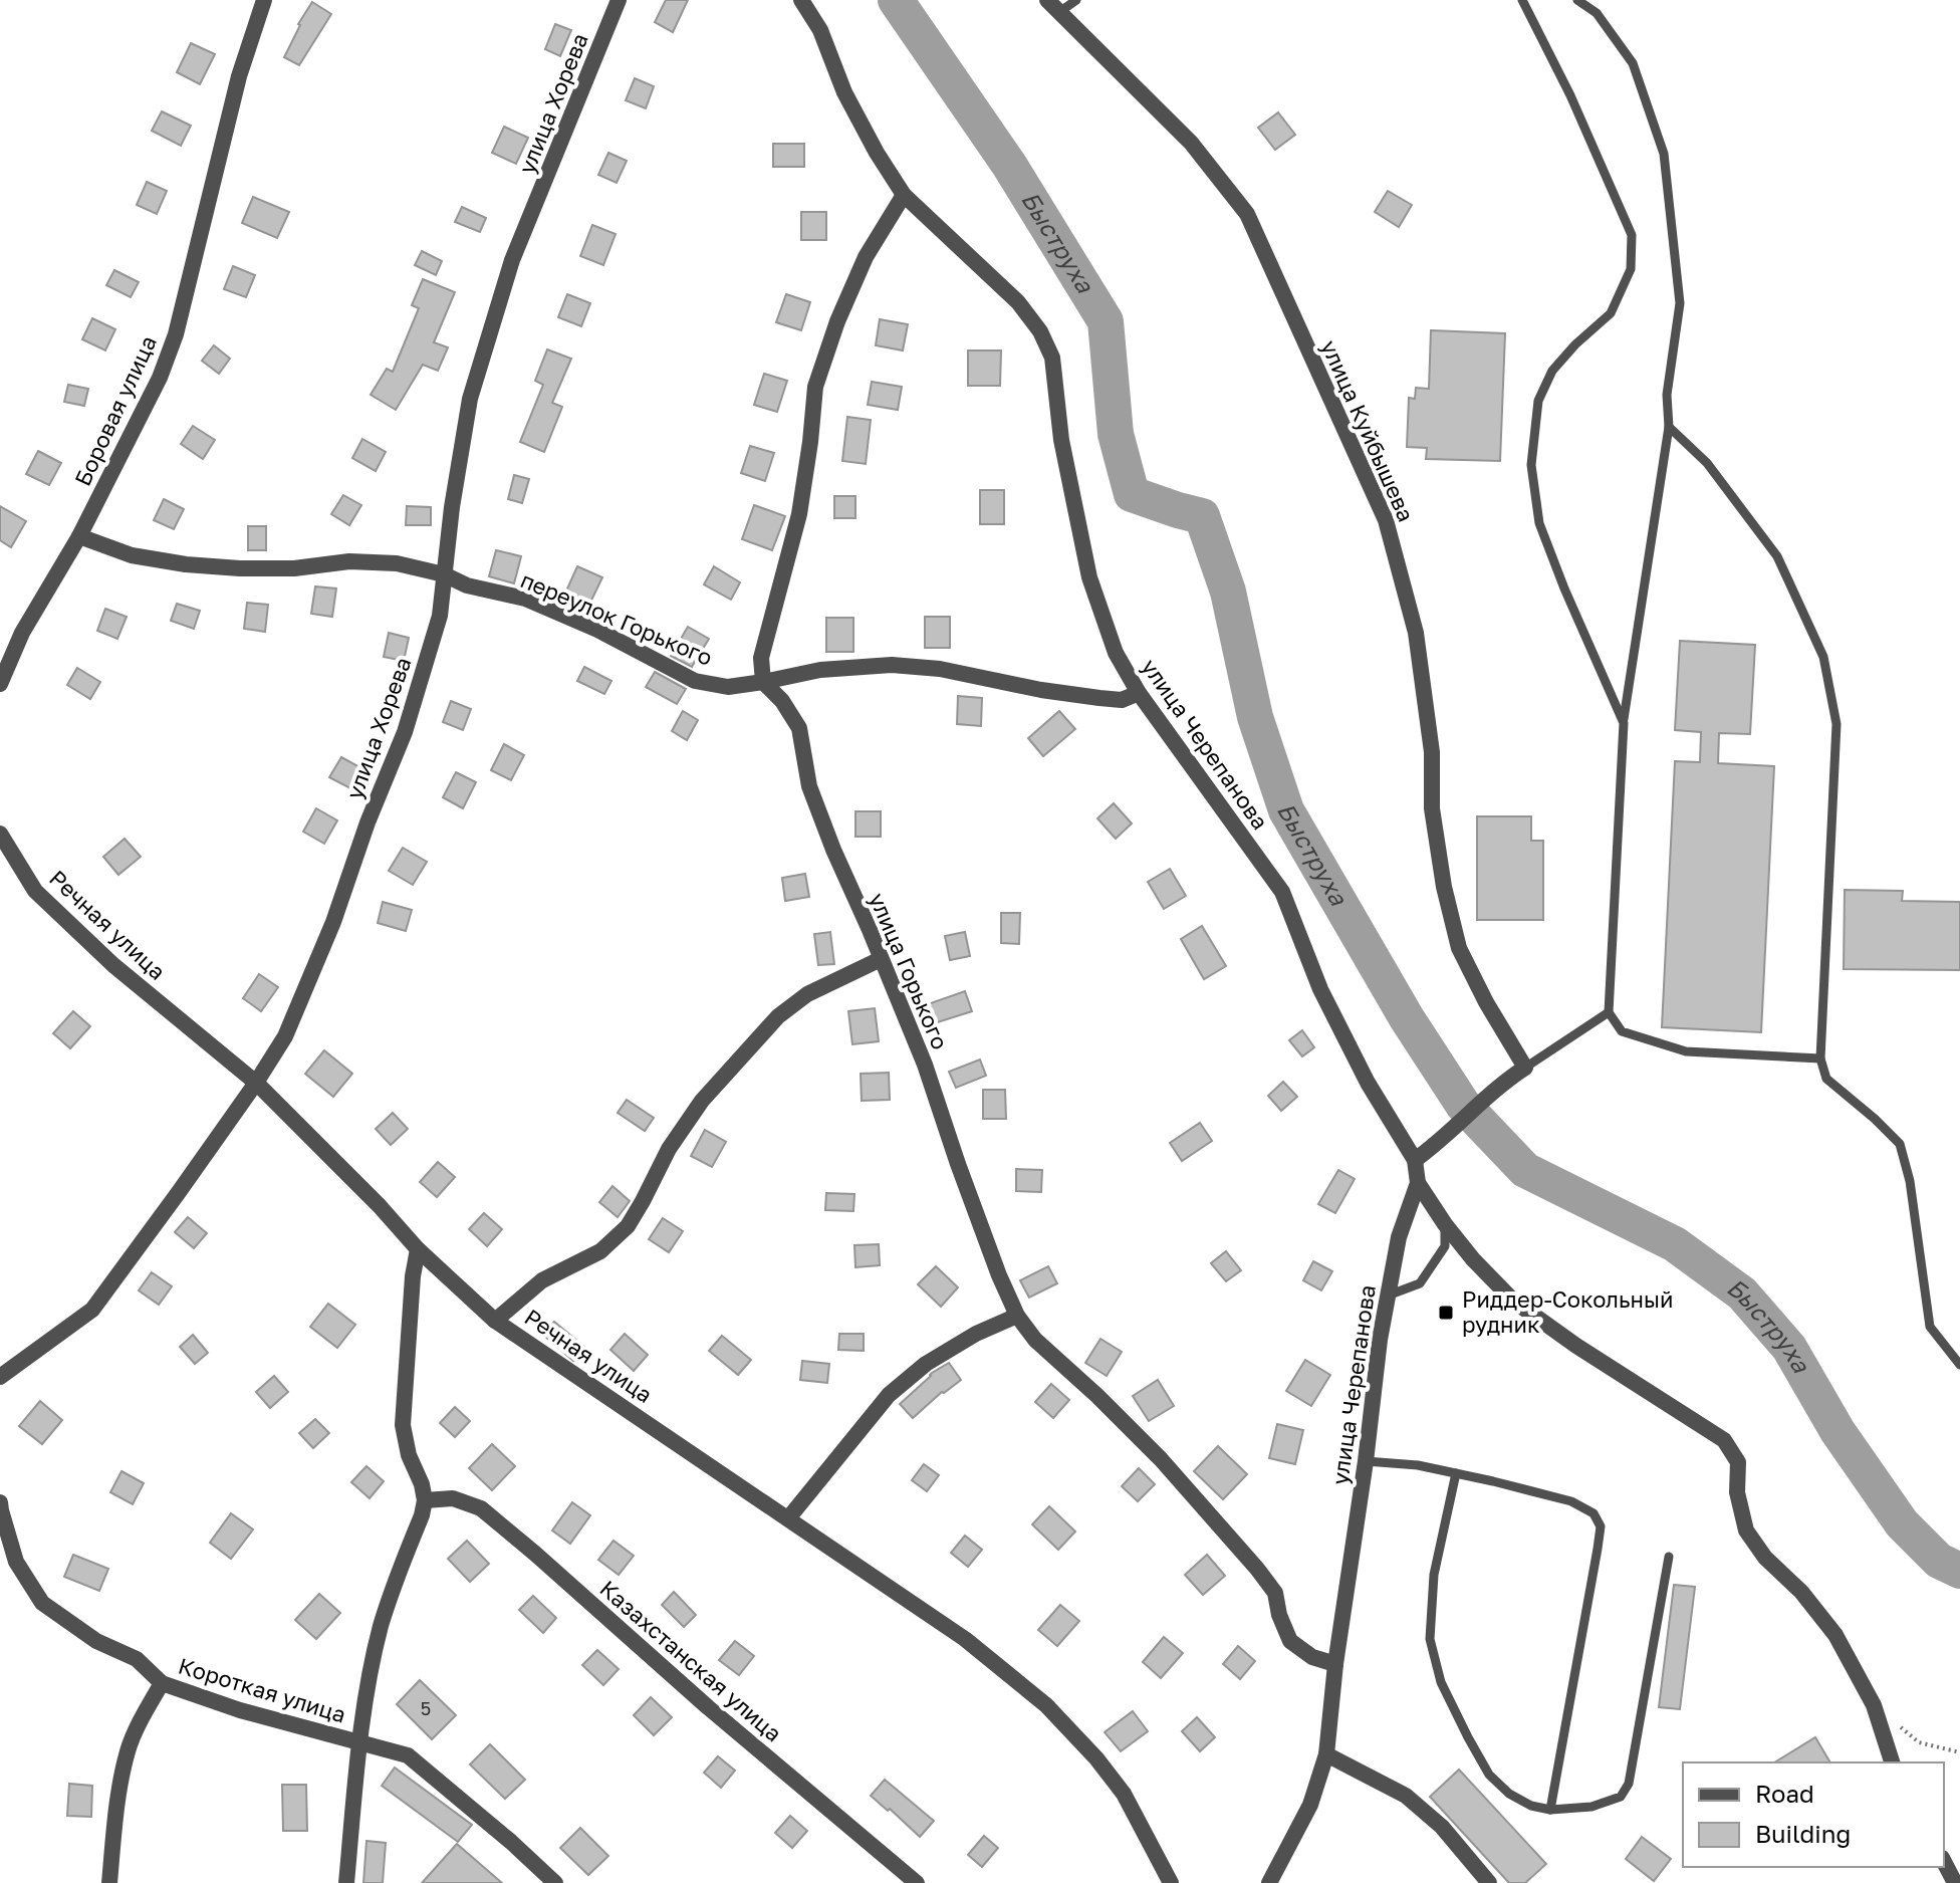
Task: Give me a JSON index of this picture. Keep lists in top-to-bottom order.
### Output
{
  "streets": {
    "street": [
      "улица Хорева",
      "Боровая улица",
      "улица Куйбышева",
      "переулок Горького",
      "улица Черепанова",
      "Речная улица",
      "улица Горького",
      "Казахстанская улица",
      "Короткая улица"
    ]
  },
  "crossings": [
    ["улица Хорева", "переулок Горького"],
    ["улица Хорева", "Речная улица"],
    ["Боровая улица", "переулок Горького"],
    ["переулок Горького", "улица Черепанова"],
    ["переулок Горького", "улица Горького"],
    ["улица Черепанова", "улица Горького"]
  ],
  "water": ["Быструха"],
  "places": {
    "transit": ["Риддер-Сокольный рудник"]
  },
  "house_numbers": ["5"],
  "legend": ["Road", "Building"]
}
